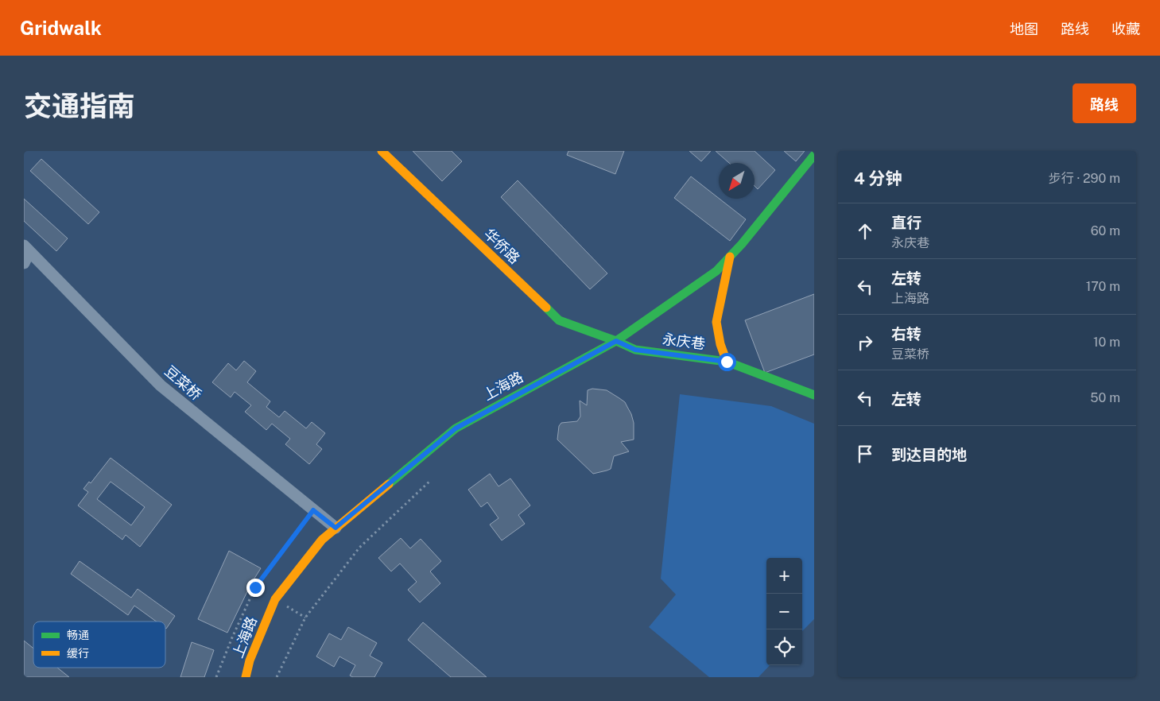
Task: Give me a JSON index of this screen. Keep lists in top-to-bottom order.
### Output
{
  "streets": {
    "main road": ["华侨路", "永庆巷", "上海路"],
    "street": ["豆菜桥"]
  },
  "crossings": [
    ["华侨路", "永庆巷"],
    ["华侨路", "上海路"],
    ["永庆巷", "上海路"],
    ["豆菜桥", "上海路"]
  ],
  "legend": ["畅通", "缓行"],
  "north": "bottom left",
  "page": {
    "header": "Gridwalk",
    "nav": ["地图", "路线", "收藏"],
    "title": "交通指南",
    "buttons": "路线",
    "heading": ["4 分钟", "步行 · 290 m"],
    "list": [
      ["直行", "永庆巷", "60 m"],
      ["左转", "上海路", "170 m"],
      ["右转", "豆菜桥", "10 m"],
      ["左转", "50 m"],
      "到达目的地"
    ],
    "map_buttons": ["+", "−"]
  }
}
